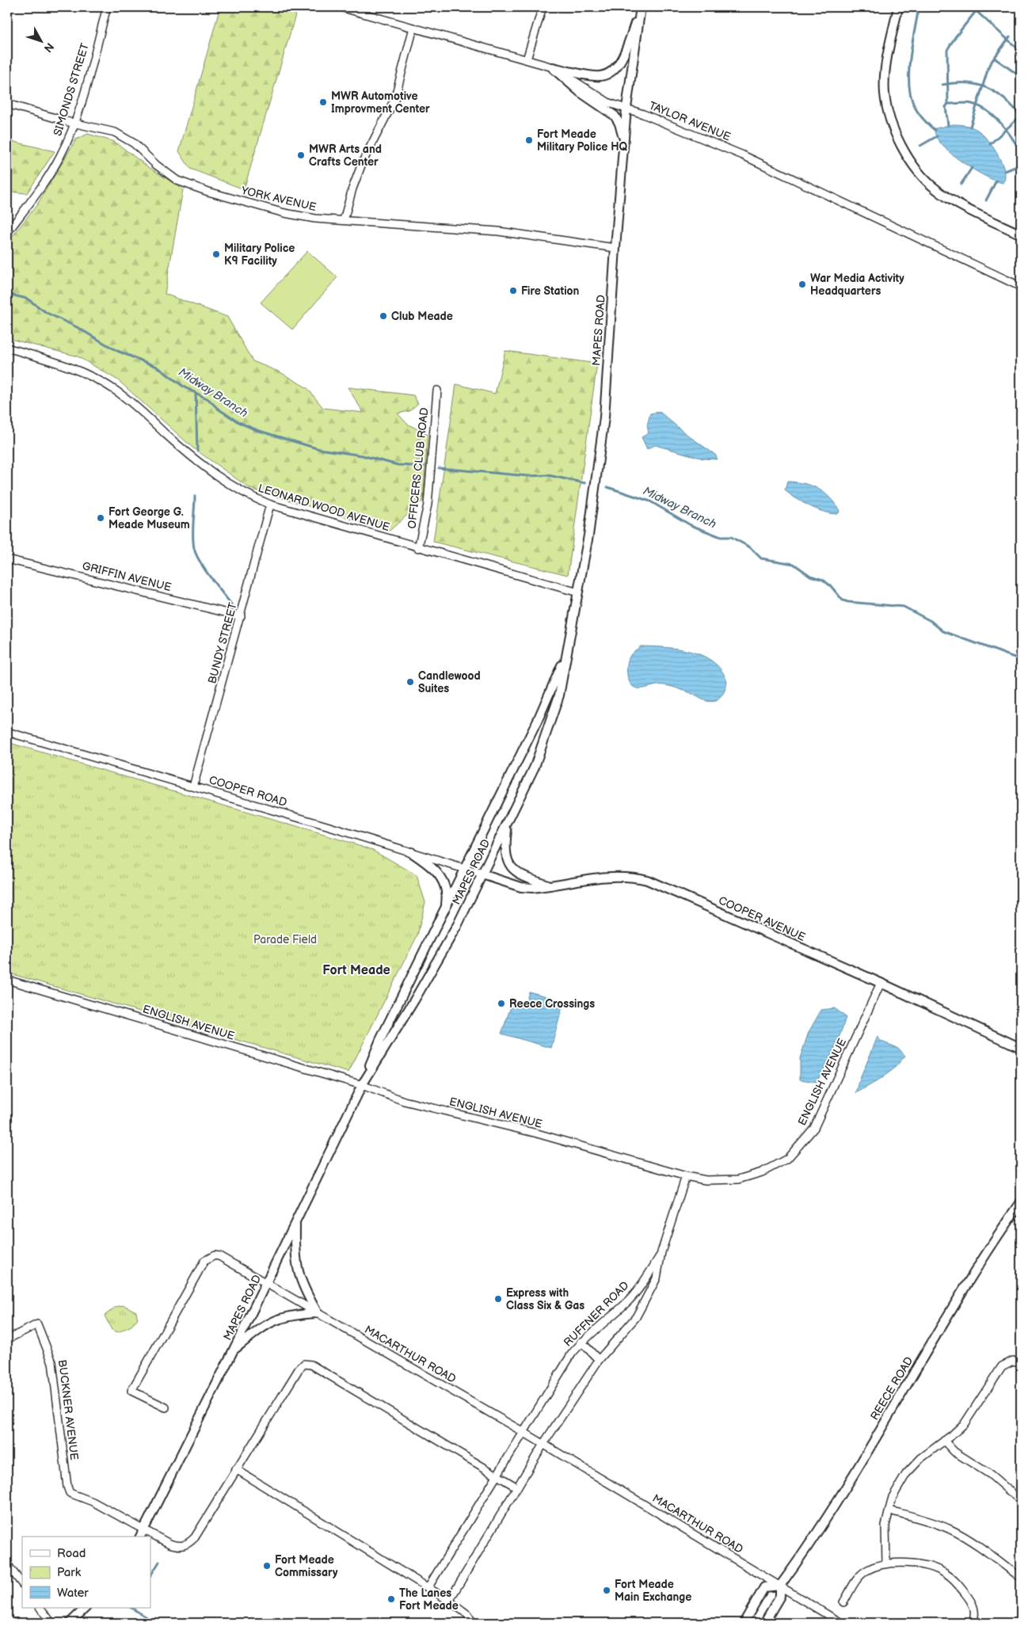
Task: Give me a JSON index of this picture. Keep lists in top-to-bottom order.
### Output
{
  "streets": {
    "street": [
      "SIMONDS STREET",
      "TAYLOR AVENUE",
      "YORK AVENUE",
      "MAPES ROAD",
      "OFFICERS CLUB ROAD",
      "LEONARD WOOD AVENUE",
      "GRIFFIN AVENUE",
      "BUNDY STREET",
      "COOPER ROAD",
      "COOPER AVENUE",
      "ENGLISH AVENUE",
      "RUFFNER ROAD",
      "MACARTHUR ROAD",
      "REECE ROAD",
      "BUCKNER AVENUE"
    ]
  },
  "crossings": [
    ["SIMONDS STREET", "YORK AVENUE"],
    ["TAYLOR AVENUE", "MAPES ROAD"],
    ["YORK AVENUE", "MAPES ROAD"],
    ["MAPES ROAD", "LEONARD WOOD AVENUE"],
    ["MAPES ROAD", "COOPER ROAD"],
    ["MAPES ROAD", "COOPER AVENUE"],
    ["MAPES ROAD", "ENGLISH AVENUE"],
    ["MAPES ROAD", "MACARTHUR ROAD"],
    ["MAPES ROAD", "BUCKNER AVENUE"],
    ["OFFICERS CLUB ROAD", "LEONARD WOOD AVENUE"],
    ["LEONARD WOOD AVENUE", "BUNDY STREET"],
    ["GRIFFIN AVENUE", "BUNDY STREET"],
    ["BUNDY STREET", "COOPER ROAD"],
    ["COOPER ROAD", "COOPER AVENUE"],
    ["COOPER AVENUE", "ENGLISH AVENUE"],
    ["ENGLISH AVENUE", "RUFFNER ROAD"],
    ["RUFFNER ROAD", "MACARTHUR ROAD"],
    ["MACARTHUR ROAD", "REECE ROAD"]
  ],
  "districts": ["Fort Meade"],
  "water": ["Midway Branch"],
  "parks": ["Parade Field"],
  "places": [
    "MWR Automotive Improvment Center",
    "Fort Meade Military Police HQ",
    "MWR Arts and Crafts Center",
    "Military Police K9 Facility",
    "War Media Activity Headquarters",
    "Fire Station",
    "Club Meade",
    "Fort George G. Meade Museum",
    "Candlewood Suites",
    "Reece Crossings",
    "Express with Class Six & Gas",
    "Fort Meade Commissary",
    "Fort Meade Main Exchange",
    "The Lanes Fort Meade"
  ],
  "legend": ["Road", "Park", "Water"],
  "north": "bottom right"
}
